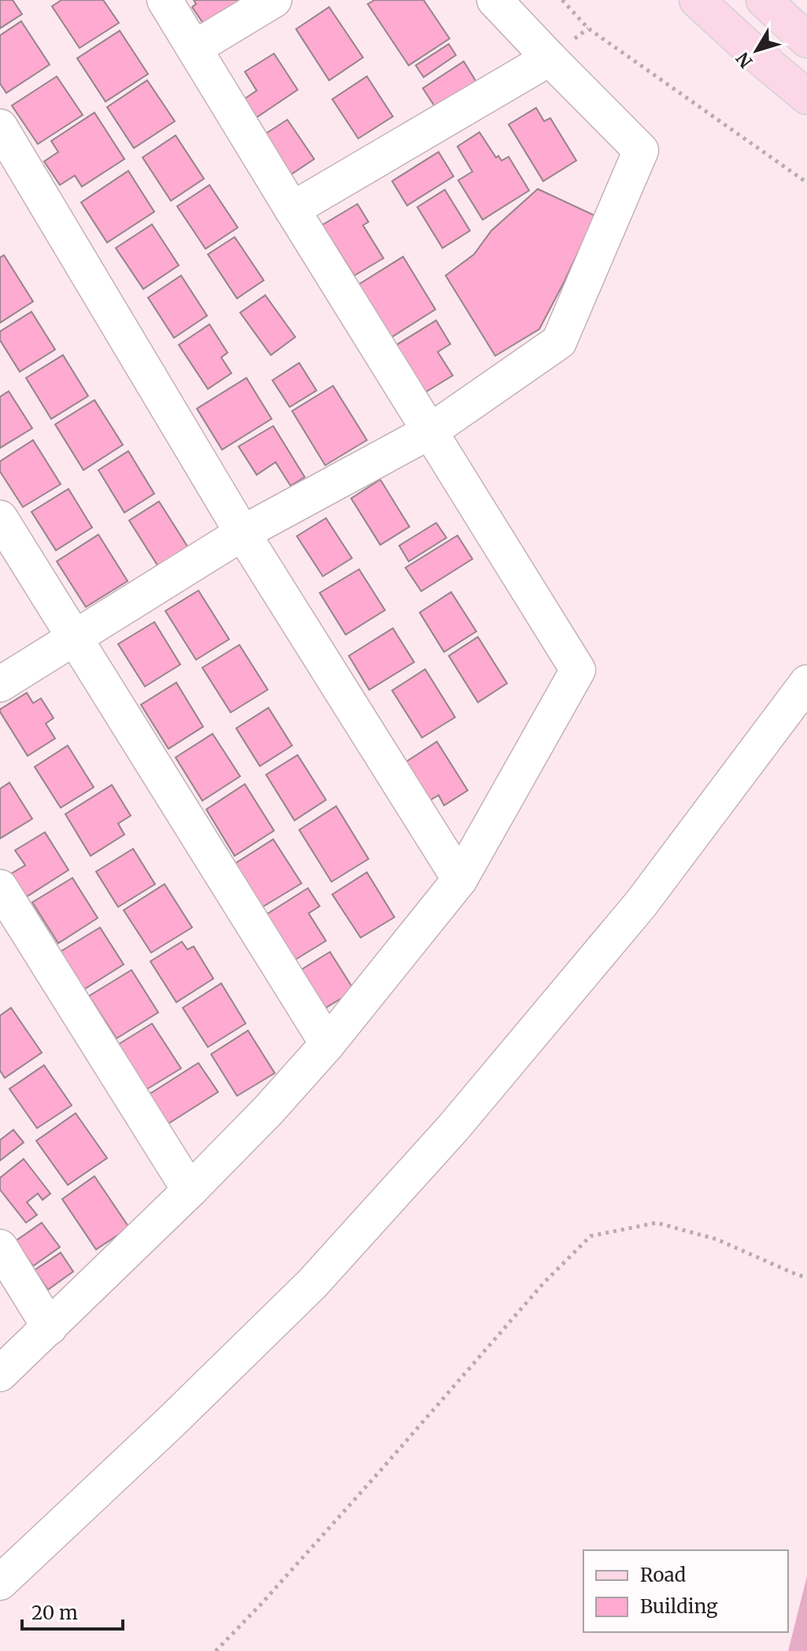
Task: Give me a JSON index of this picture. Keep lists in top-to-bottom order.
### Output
{
  "legend": ["Road", "Building"],
  "scale_bar": "20 m",
  "north": "bottom left"
}
